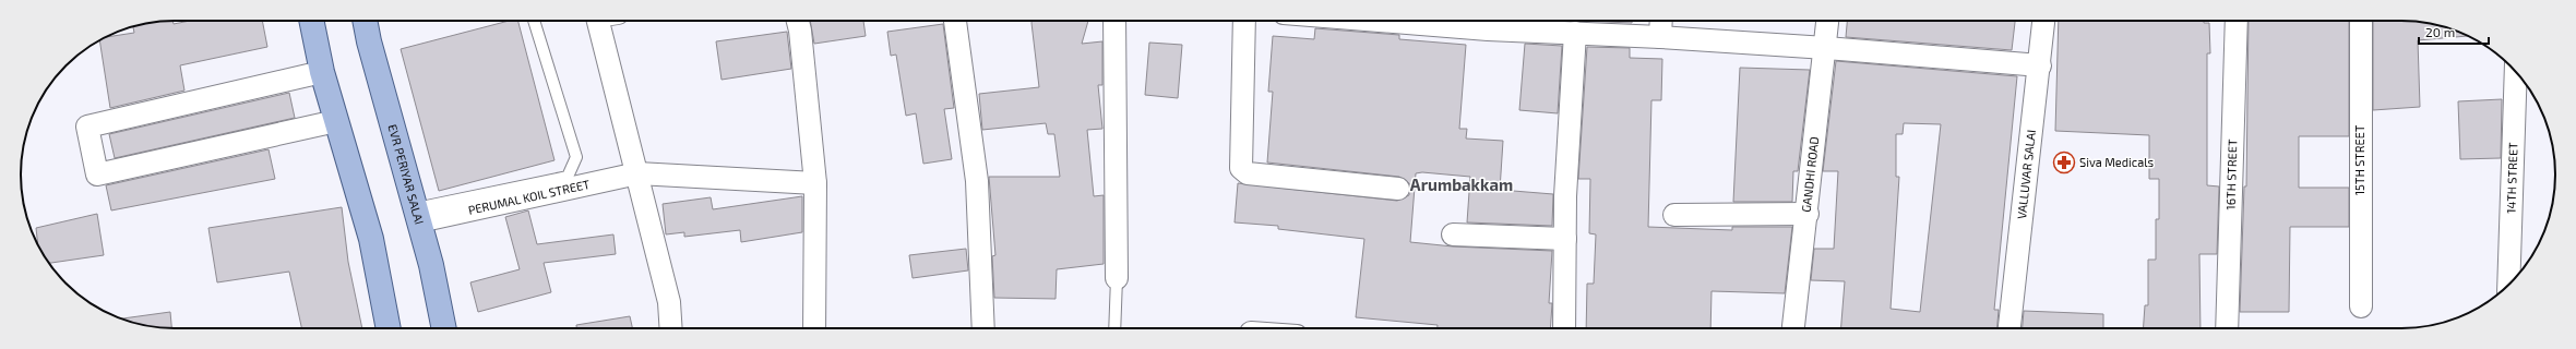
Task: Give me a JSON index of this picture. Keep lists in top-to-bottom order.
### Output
{
  "streets": {
    "main road": ["EVR PERIYAR SALAI"],
    "street": [
      "15TH STREET",
      "GANDHI ROAD",
      "VALLUVAR SALAI",
      "16TH STREET",
      "14TH STREET",
      "PERUMAL KOIL STREET"
    ]
  },
  "crossings": [
    ["EVR PERIYAR SALAI", "PERUMAL KOIL STREET"]
  ],
  "districts": ["Arumbakkam"],
  "places": {
    "pharmacy": ["Siva Medicals"]
  },
  "scale_bar": "20 m"
}
